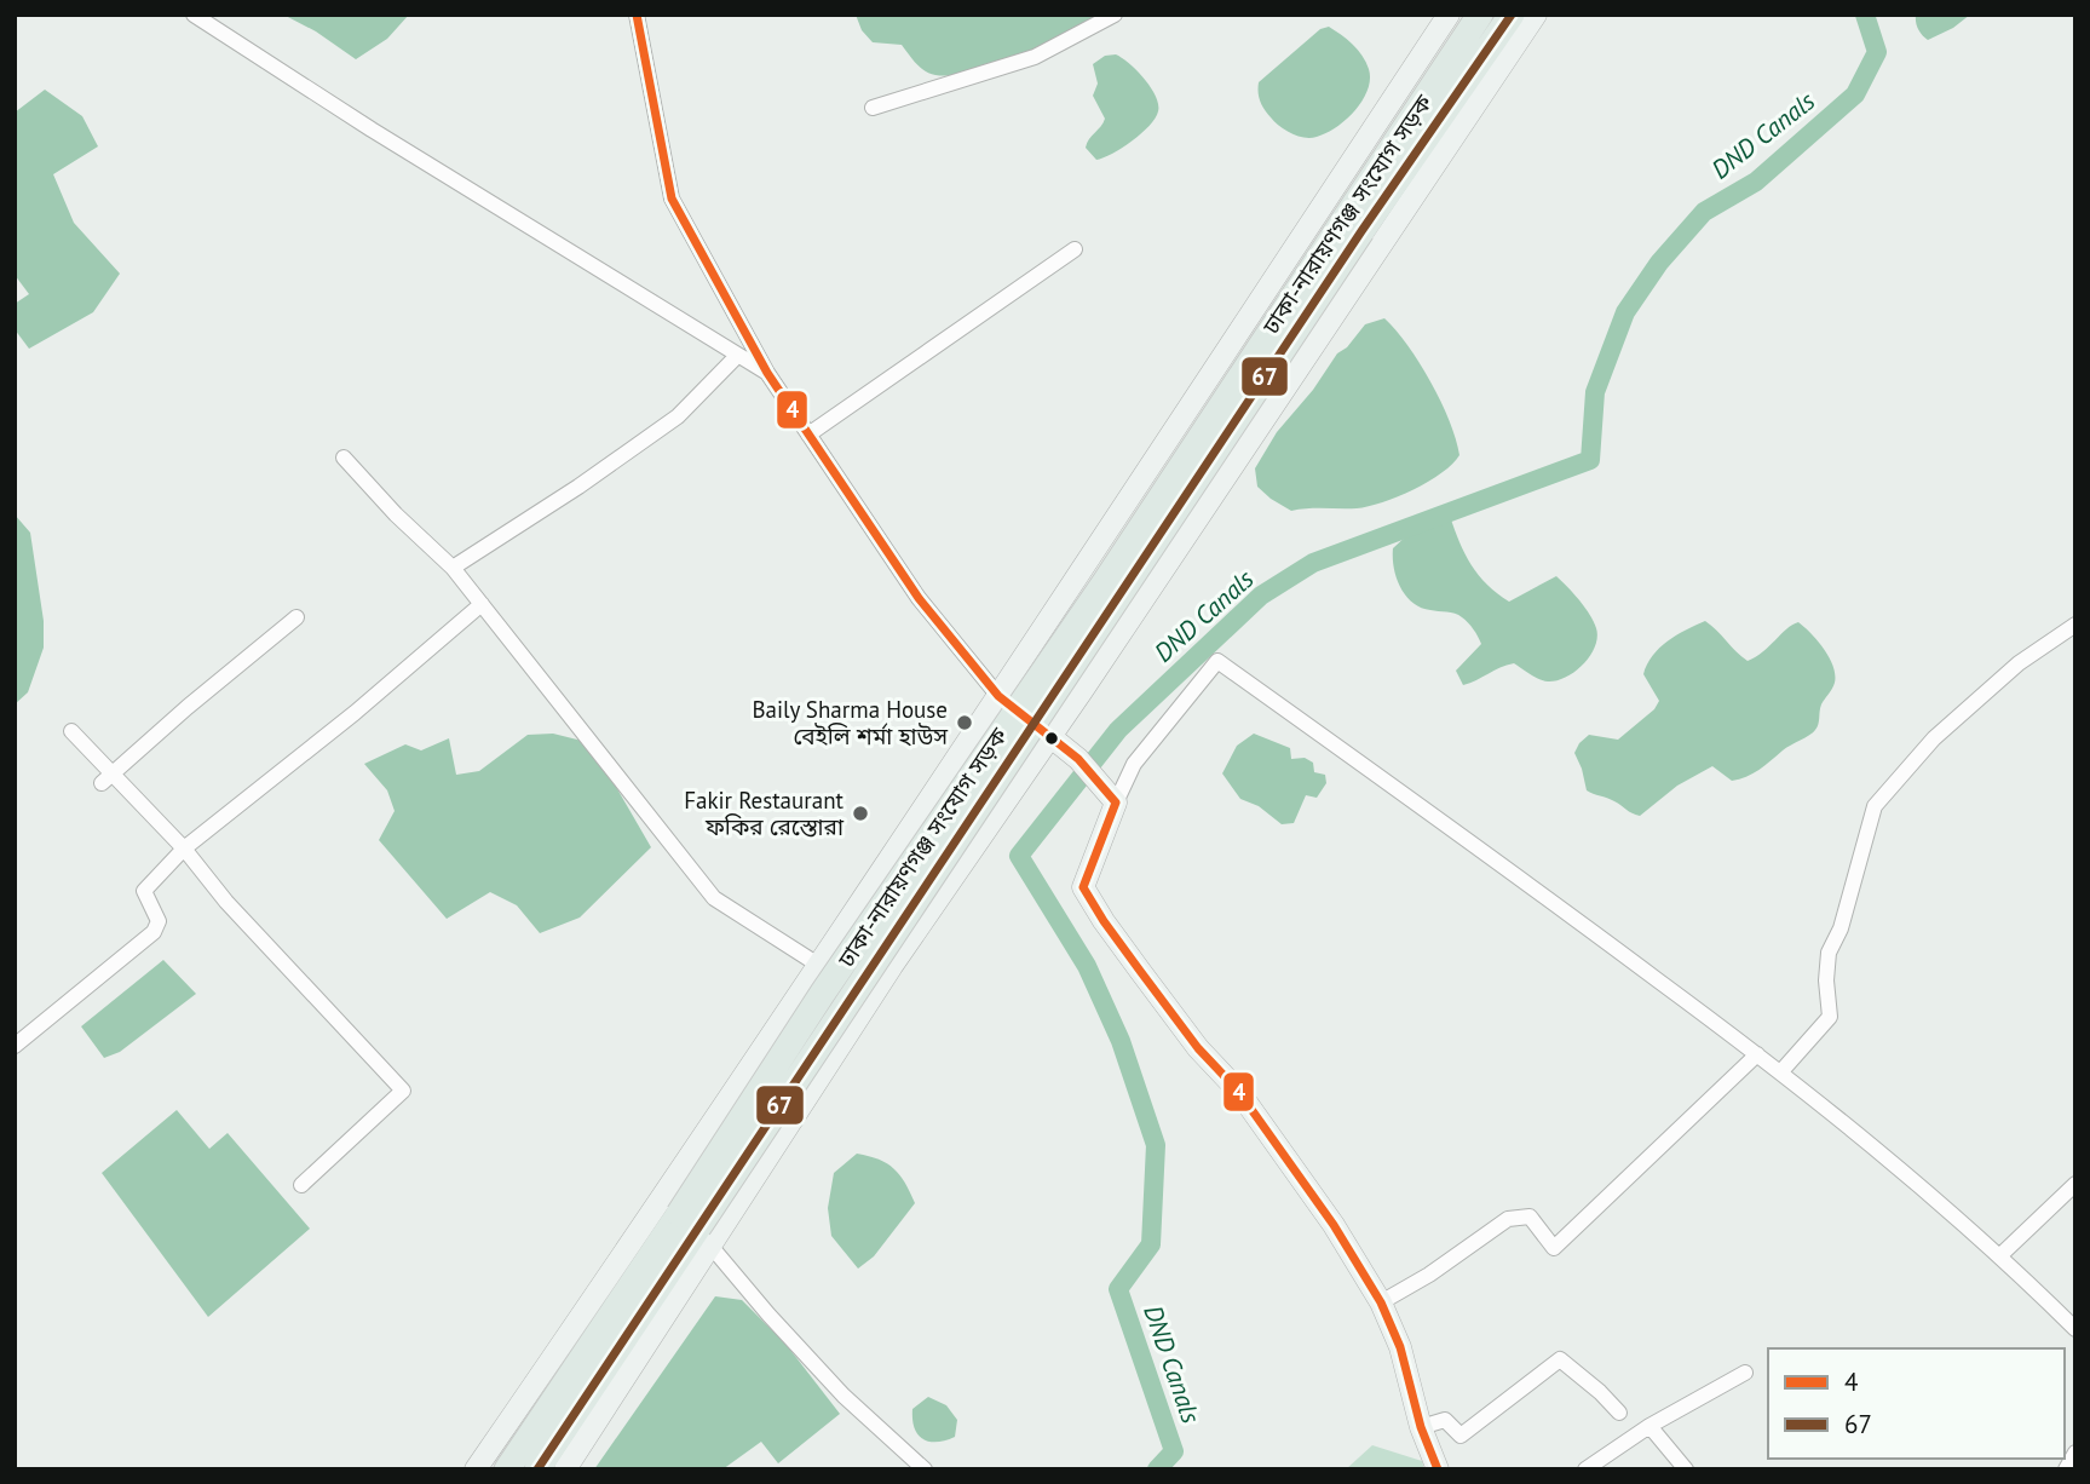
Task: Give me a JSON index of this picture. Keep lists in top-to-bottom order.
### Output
{
  "streets": {
    "main road": ["ঢাকা-নারায়ণগঞ্জ সংযোগ সড়ক"]
  },
  "water": ["DND Canals"],
  "places": ["Baily Sharma House বেইলি শর্মা হাউস", "Fakir Restaurant ফকির রেস্তোরা"],
  "lines": ["transit line 4", "transit line 67"],
  "legend": ["4", "67"]
}
